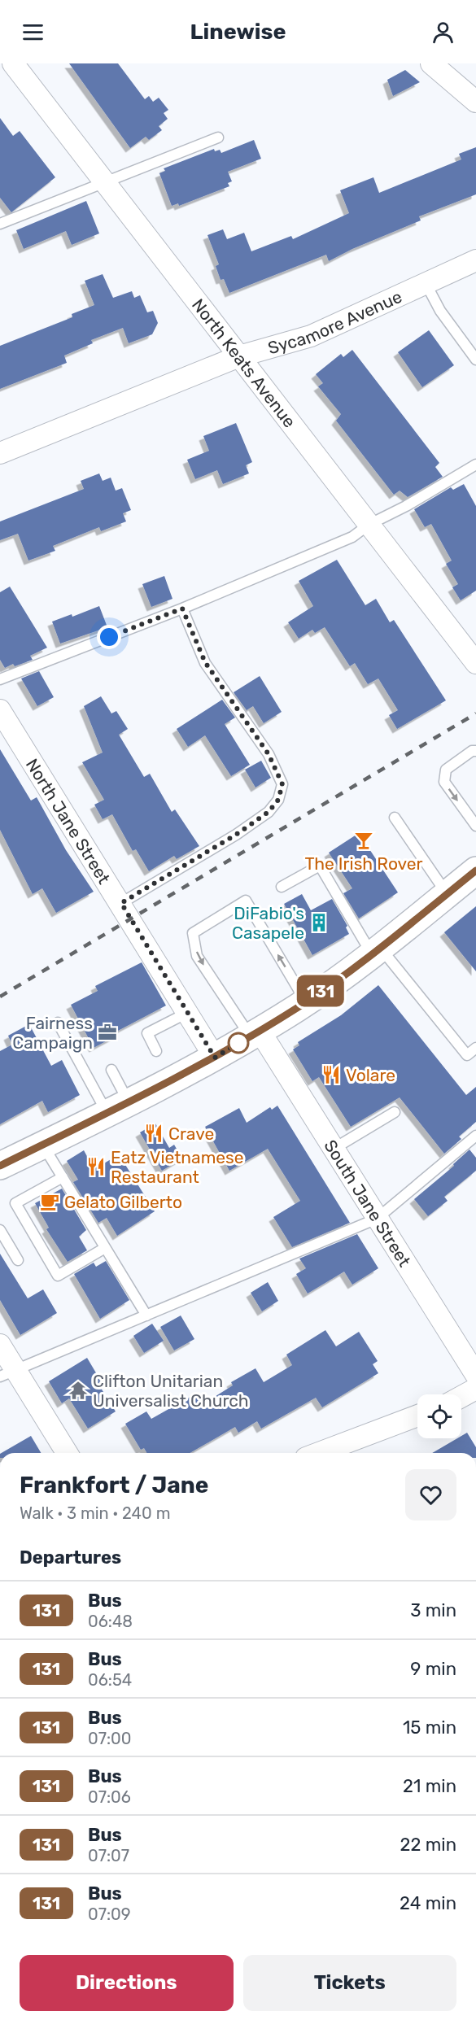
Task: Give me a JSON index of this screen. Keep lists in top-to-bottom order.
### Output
{
  "streets": {
    "street": [
      "Sycamore Avenue",
      "North Keats Avenue",
      "North Jane Street",
      "South Jane Street"
    ]
  },
  "crossings": [
    ["Sycamore Avenue", "North Keats Avenue"]
  ],
  "places": {
    "bar": ["The Irish Rover"],
    "building": ["DiFabio's Casapele"],
    "office": ["Fairness Campaign"],
    "restaurant": ["Volare", "Crave", "Eatz Vietnamese Restaurant"],
    "cafe": ["Gelato Gilberto"],
    "temple": ["Clifton Unitarian Universalist Church"]
  },
  "lines": ["bus line 131"],
  "page": {
    "header": "Linewise",
    "on_map": "131",
    "heading": [
      ["Frankfort / Jane", "Walk · 3 min · 240 m"],
      "Departures"
    ],
    "list": [
      {
        "mark": "131",
        "name": "Bus",
        "note": "06:48",
        "value": "3 min"
      },
      {
        "mark": "131",
        "name": "Bus",
        "note": "06:54",
        "value": "9 min"
      },
      {
        "mark": "131",
        "name": "Bus",
        "note": "07:00",
        "value": "15 min"
      },
      {
        "mark": "131",
        "name": "Bus",
        "note": "07:06",
        "value": "21 min"
      },
      {
        "mark": "131",
        "name": "Bus",
        "note": "07:07",
        "value": "22 min"
      },
      {
        "mark": "131",
        "name": "Bus",
        "note": "07:09",
        "value": "24 min"
      }
    ],
    "buttons": ["Directions", "Tickets"]
  }
}
